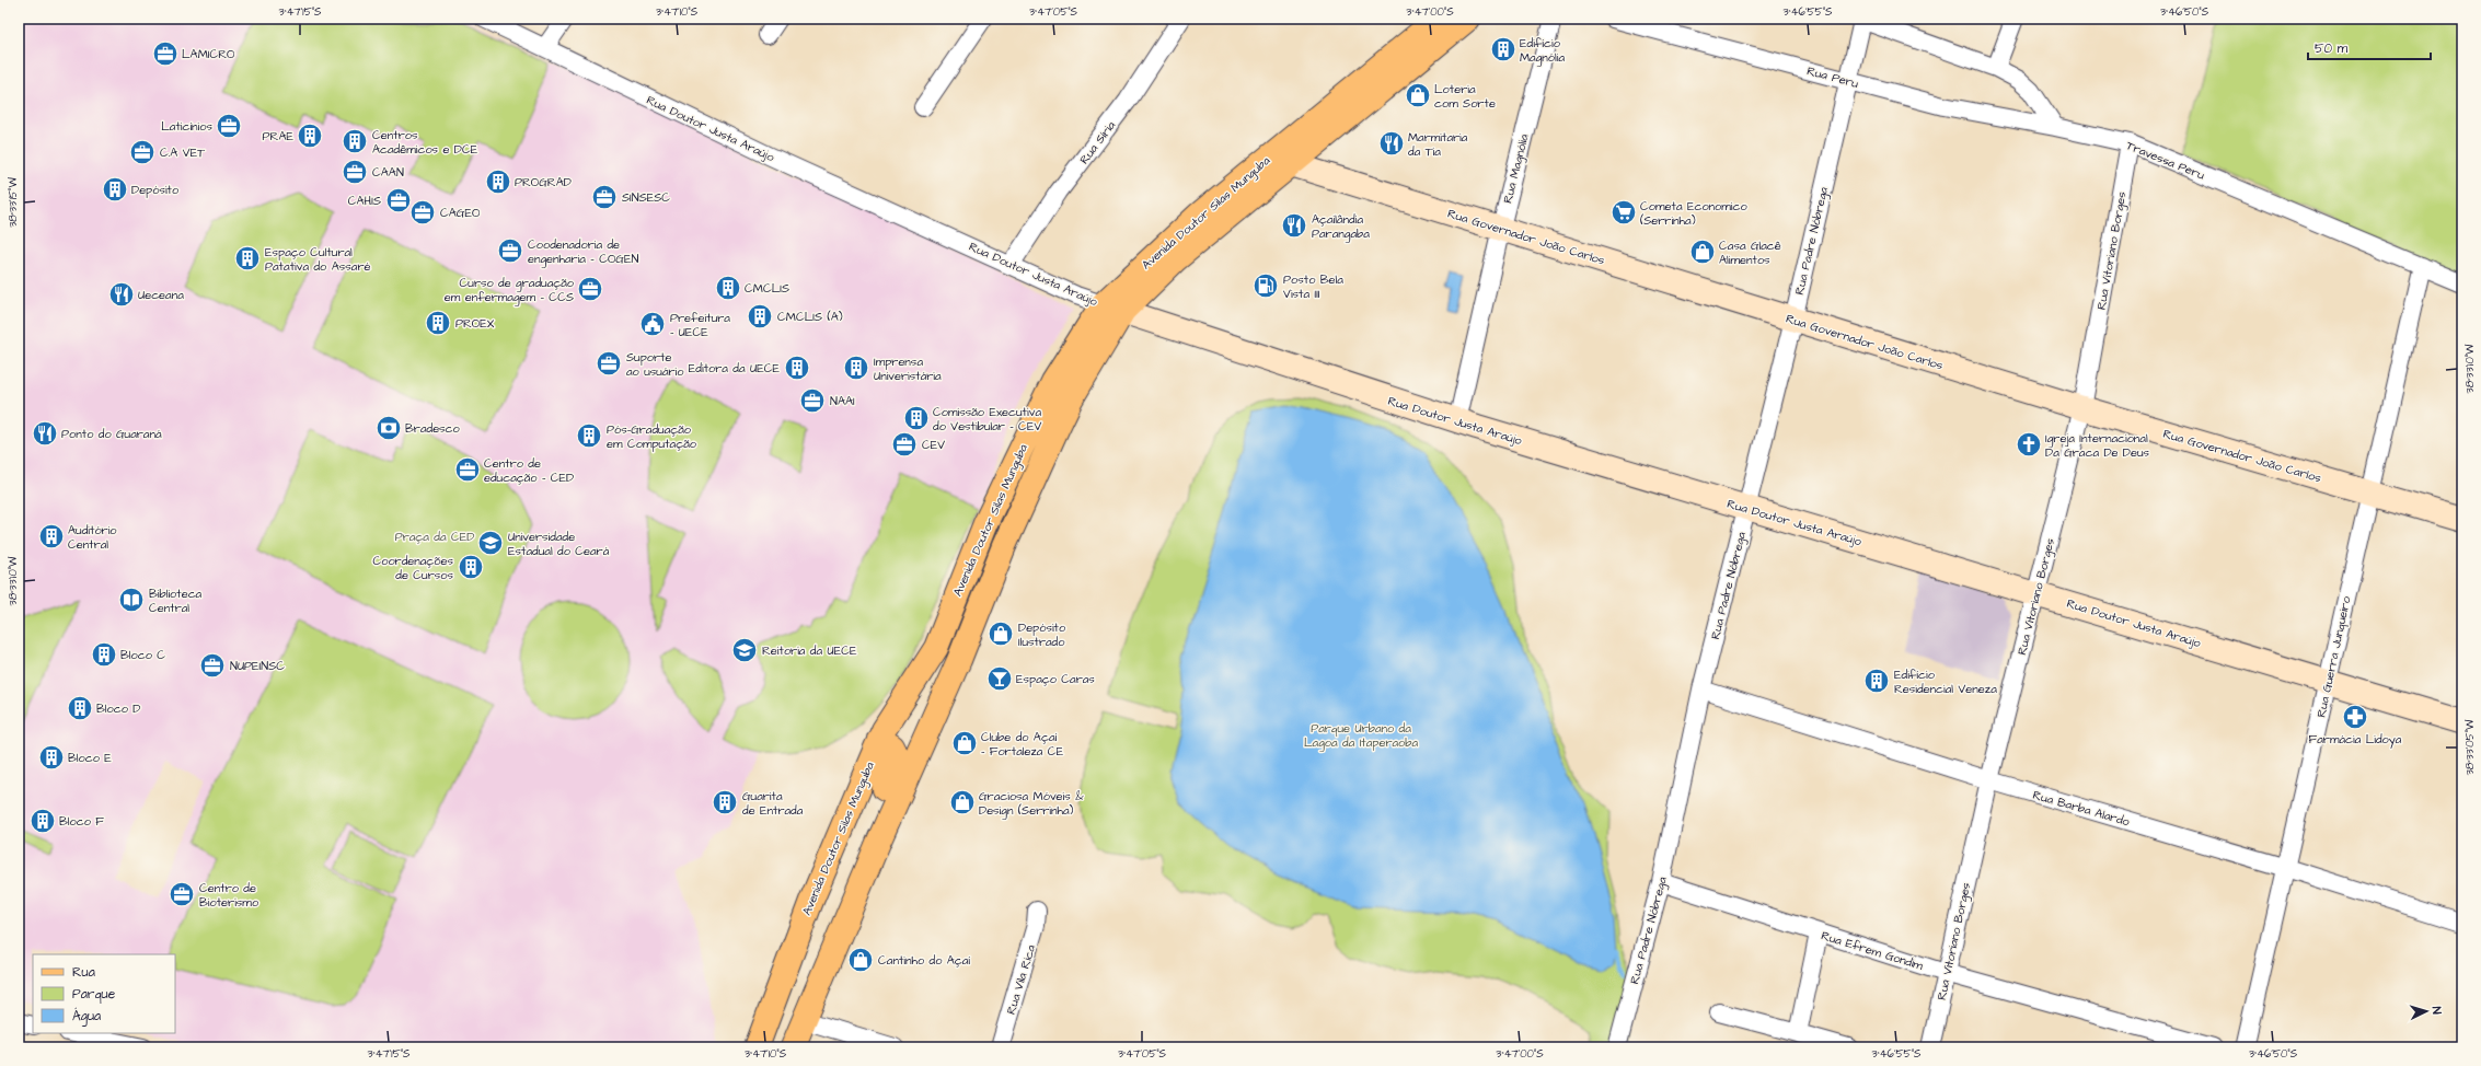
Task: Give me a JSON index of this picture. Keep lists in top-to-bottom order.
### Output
{
  "streets": {
    "main road": ["Avenida Doutor Silas Munguba"],
    "street": [
      "Rua Peru",
      "Rua Doutor Justa Araújo",
      "Rua Síria",
      "Travessa Peru",
      "Rua Magnólia",
      "Rua Governador João Carlos",
      "Rua Padre Nóbrega",
      "Rua Vitoriano Borges",
      "Rua Guerra Junqueiro",
      "Rua Barba Alardo",
      "Rua Efrem Gondim",
      "Rua Vila Rica"
    ]
  },
  "crossings": [
    ["Rua Peru", "Travessa Peru"],
    ["Rua Peru", "Rua Padre Nóbrega"],
    ["Rua Doutor Justa Araújo", "Rua Síria"],
    ["Rua Doutor Justa Araújo", "Rua Magnólia"],
    ["Rua Doutor Justa Araújo", "Avenida Doutor Silas Munguba"],
    ["Rua Doutor Justa Araújo", "Rua Padre Nóbrega"],
    ["Rua Doutor Justa Araújo", "Rua Vitoriano Borges"],
    ["Rua Doutor Justa Araújo", "Rua Guerra Junqueiro"],
    ["Travessa Peru", "Rua Vitoriano Borges"],
    ["Travessa Peru", "Rua Guerra Junqueiro"],
    ["Rua Magnólia", "Rua Governador João Carlos"],
    ["Avenida Doutor Silas Munguba", "Rua Governador João Carlos"],
    ["Rua Governador João Carlos", "Rua Padre Nóbrega"],
    ["Rua Governador João Carlos", "Rua Vitoriano Borges"],
    ["Rua Governador João Carlos", "Rua Guerra Junqueiro"],
    ["Rua Padre Nóbrega", "Rua Barba Alardo"],
    ["Rua Padre Nóbrega", "Rua Efrem Gondim"],
    ["Rua Vitoriano Borges", "Rua Barba Alardo"],
    ["Rua Vitoriano Borges", "Rua Efrem Gondim"],
    ["Rua Guerra Junqueiro", "Rua Barba Alardo"]
  ],
  "parks": ["Praça da CED", "Parque Urbano da Lagoa da Itaperaoba"],
  "places": {
    "building": [
      "Edifício Magnólia",
      "PRAE",
      "Centros Acadêmicos e DCE",
      "PROGRAD",
      "Depósito",
      "Espaço Cultural Patativa do Assaré",
      "CMCLIS",
      "CMCLIS (A)",
      "PROEX",
      "Editora da UECE",
      "Imprensa Univeristária",
      "Comissão Executiva do Vestibular - CEV",
      "Pós-Graduação em Computação",
      "Auditório Central",
      "Coordenações de Cursos",
      "Bloco C",
      "Edifício Residencial Veneza",
      "Bloco D",
      "Bloco E",
      "Guarita de Entrada",
      "Bloco F"
    ],
    "office": [
      "LAMICRO",
      "Laticínios",
      "C.A VET",
      "CAAN",
      "SINSESC",
      "CAHIS",
      "CAGEO",
      "Coodenadoria de engenharia - COGEN",
      "Curso de graduação em enfermagem - CCS",
      "Suporte ao usuário",
      "NAAI",
      "CEV",
      "Centro de educação – CED",
      "NUPEINSC",
      "Centro de Bioterismo"
    ],
    "shop": [
      "Loteria com Sorte",
      "Casa Glacê Alimentos",
      "Depósito Ilustrado",
      "Clube do Açaí - Fortaleza CE",
      "Graciosa Móveis & Design (Serrinha)",
      "Cantinho do Açaí"
    ],
    "restaurant": [
      "Marmitaria da Tia",
      "Açailândia Parangaba",
      "Ueceana",
      "Ponto do Guaraná"
    ],
    "supermarket": ["Cometa Economico (Serrinha)"],
    "fuel station": ["Posto Bela Vista III"],
    "public building": ["Prefeitura – UECE"],
    "bank": ["Bradesco"],
    "church": ["Igreja Internacional Da Graca De Deus"],
    "school or university": ["Universidade Estadual do Ceará", "Reitoria da UECE"],
    "library": ["Biblioteca Central"],
    "bar": ["Espaço Caras"],
    "pharmacy": ["Farmácia Lidoya"]
  },
  "legend": ["Rua", "Parque", "Água"],
  "scale_bar": "50 m",
  "north": "right",
  "coordinates": [
    "3°47'15\"S",
    "3°47'10\"S",
    "3°47'05\"S",
    "3°47'00\"S",
    "3°46'55\"S",
    "3°46'50\"S",
    "38°33'15\"W",
    "38°33'10\"W",
    "38°33'05\"W"
  ]
}
